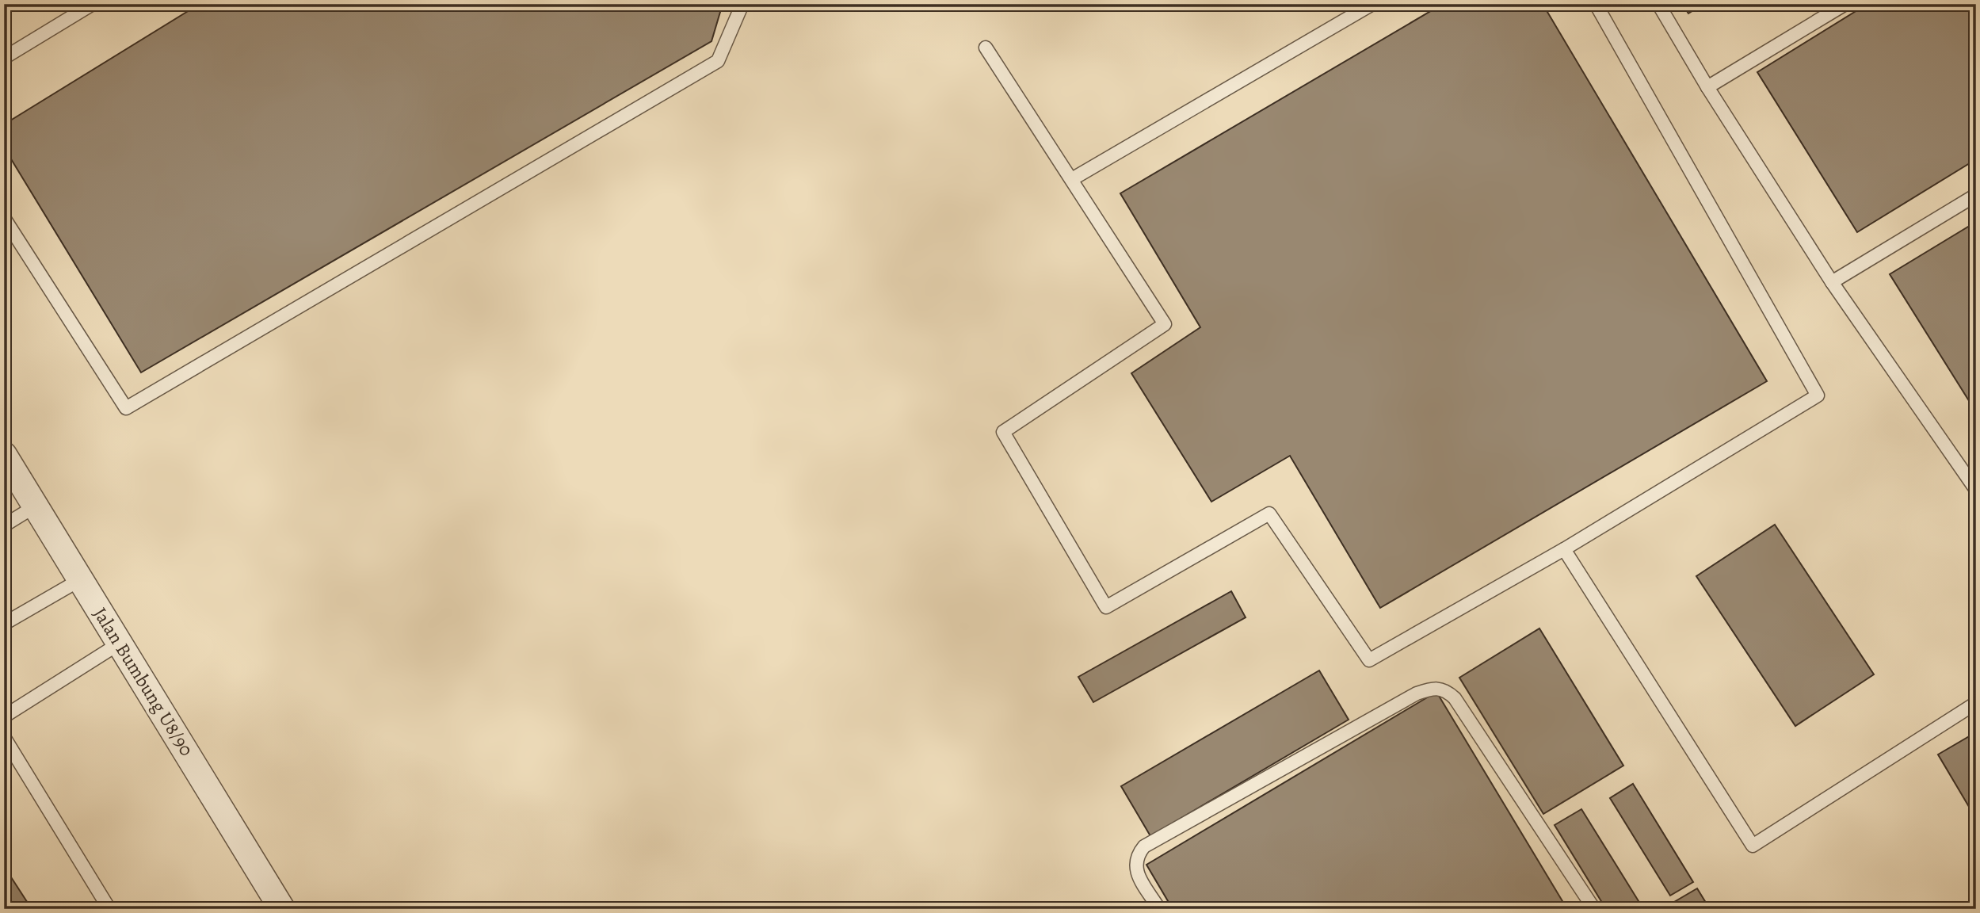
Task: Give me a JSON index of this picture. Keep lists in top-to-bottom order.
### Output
{
  "streets": {
    "street": ["Jalan Bumbung U8/90"]
  }
}
